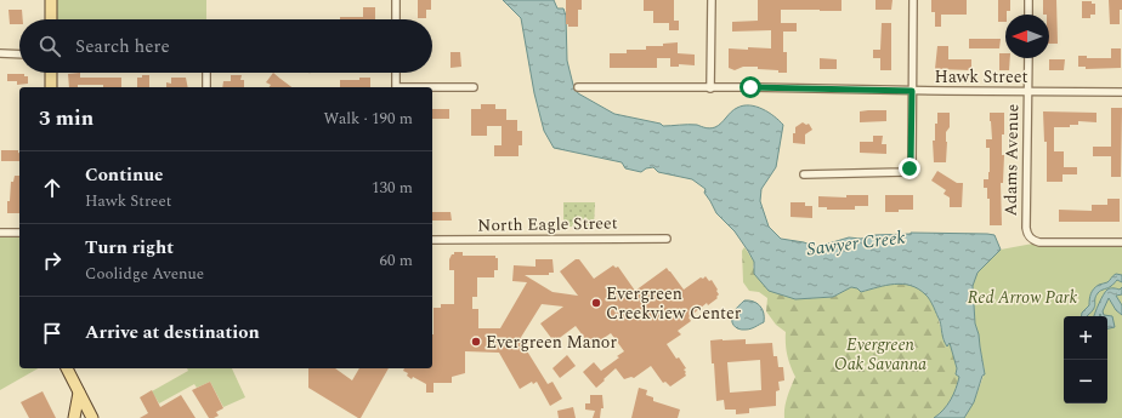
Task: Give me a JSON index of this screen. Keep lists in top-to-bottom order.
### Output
{
  "streets": {
    "street": ["Hawk Street", "Adams Avenue", "North Eagle Street"]
  },
  "crossings": [
    ["Hawk Street", "Adams Avenue"]
  ],
  "water": ["Sawyer Creek"],
  "parks": ["Red Arrow Park", "Evergreen Oak Savanna"],
  "places": ["Evergreen Creekview Center", "Evergreen Manor"],
  "north": "left",
  "page": {
    "search": "Search here",
    "heading": ["3 min", "Walk · 190 m"],
    "list": [
      ["Continue", "Hawk Street", "130 m"],
      ["Turn right", "Coolidge Avenue", "60 m"],
      "Arrive at destination"
    ],
    "map_buttons": ["+", "−"]
  }
}
